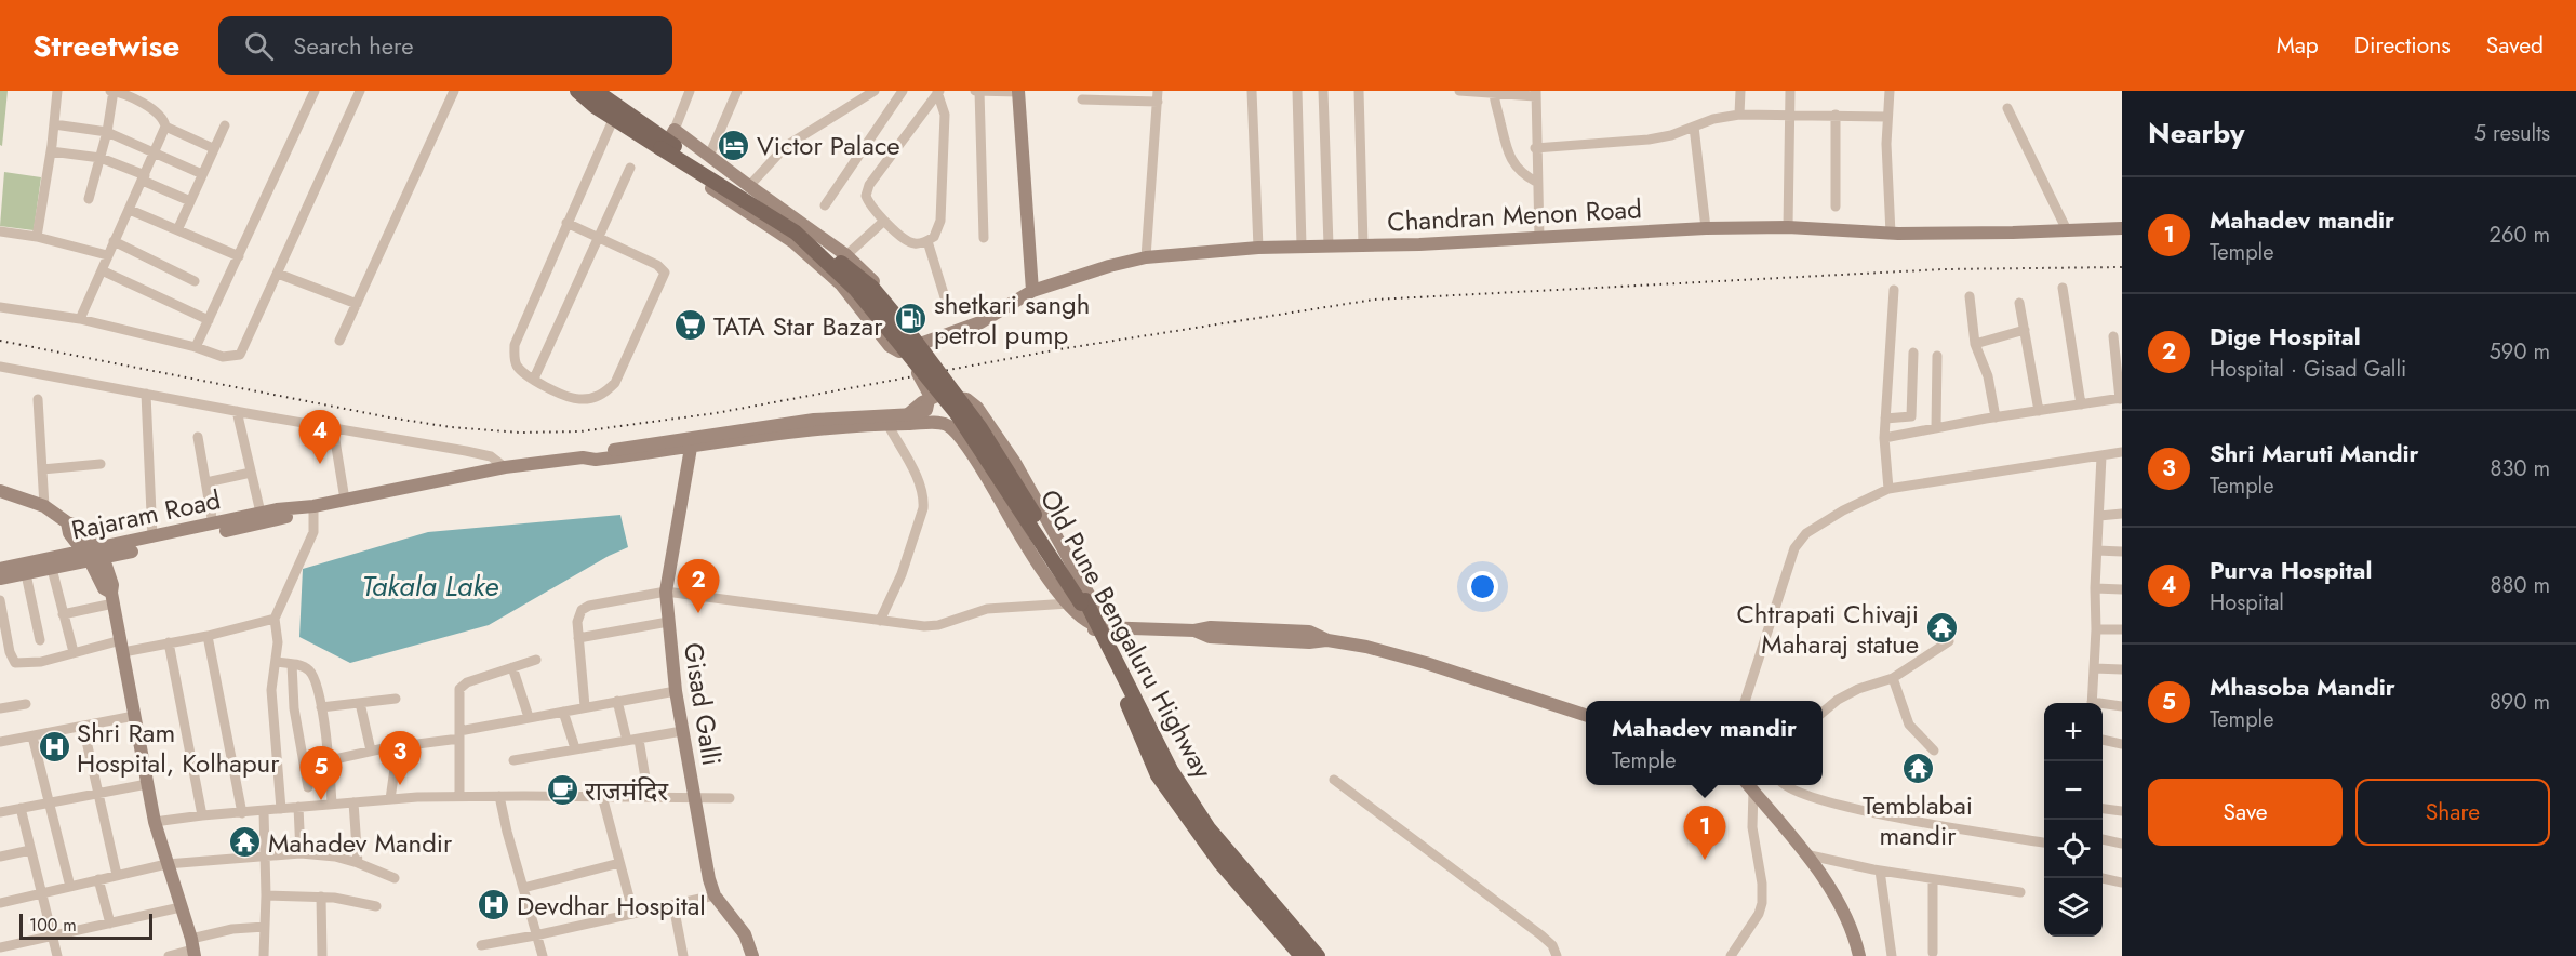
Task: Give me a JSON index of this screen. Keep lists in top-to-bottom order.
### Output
{
  "streets": {
    "main road": ["Old Pune Bengaluru Highway"],
    "street": ["Chandran Menon Road", "Rajaram Road", "Gisad Galli"]
  },
  "crossings": [
    ["Chandran Menon Road", "Old Pune Bengaluru Highway"]
  ],
  "water": ["Takala Lake"],
  "places": {
    "hotel": ["Victor Palace"],
    "fuel station": ["shetkari sangh petrol pump"],
    "supermarket": ["TATA Star Bazar"],
    "temple": ["Chtrapati Chivaji Maharaj statue", "Temblabai mandir", "Mahadev Mandir"],
    "hospital": ["Shri Ram Hospital, Kolhapur", "Devdhar Hospital"],
    "cafe": ["राजमंदिर"]
  },
  "scale_bar": "100 m",
  "page": {
    "header": "Streetwise",
    "search": "Search here",
    "nav": ["Map", "Directions", "Saved"],
    "heading": ["Nearby", "5 results"],
    "list": [
      {
        "mark": "1",
        "name": "Mahadev mandir",
        "note": "Temple",
        "value": "260 m"
      },
      {
        "mark": "2",
        "name": "Dige Hospital",
        "note": "Hospital · Gisad Galli",
        "value": "590 m"
      },
      {
        "mark": "3",
        "name": "Shri Maruti Mandir",
        "note": "Temple",
        "value": "830 m"
      },
      {
        "mark": "4",
        "name": "Purva Hospital",
        "note": "Hospital",
        "value": "880 m"
      },
      {
        "mark": "5",
        "name": "Mhasoba Mandir",
        "note": "Temple",
        "value": "890 m"
      }
    ],
    "pins": [
      "4",
      "2",
      "3",
      "5",
      "1"
    ],
    "popup": ["Mahadev mandir", "Temple"],
    "map_buttons": ["+", "−"],
    "buttons": ["Save", "Share"],
    "scale": "100 m"
  }
}
